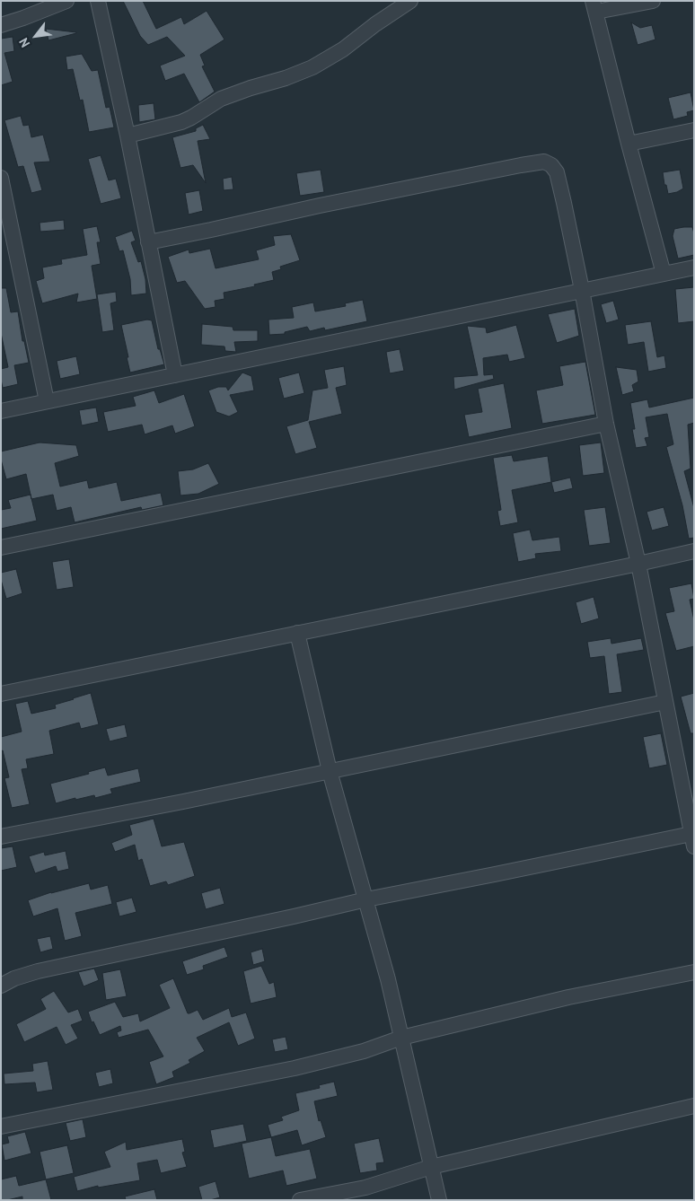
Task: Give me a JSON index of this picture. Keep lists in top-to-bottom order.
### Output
{
  "north": "bottom left"
}
